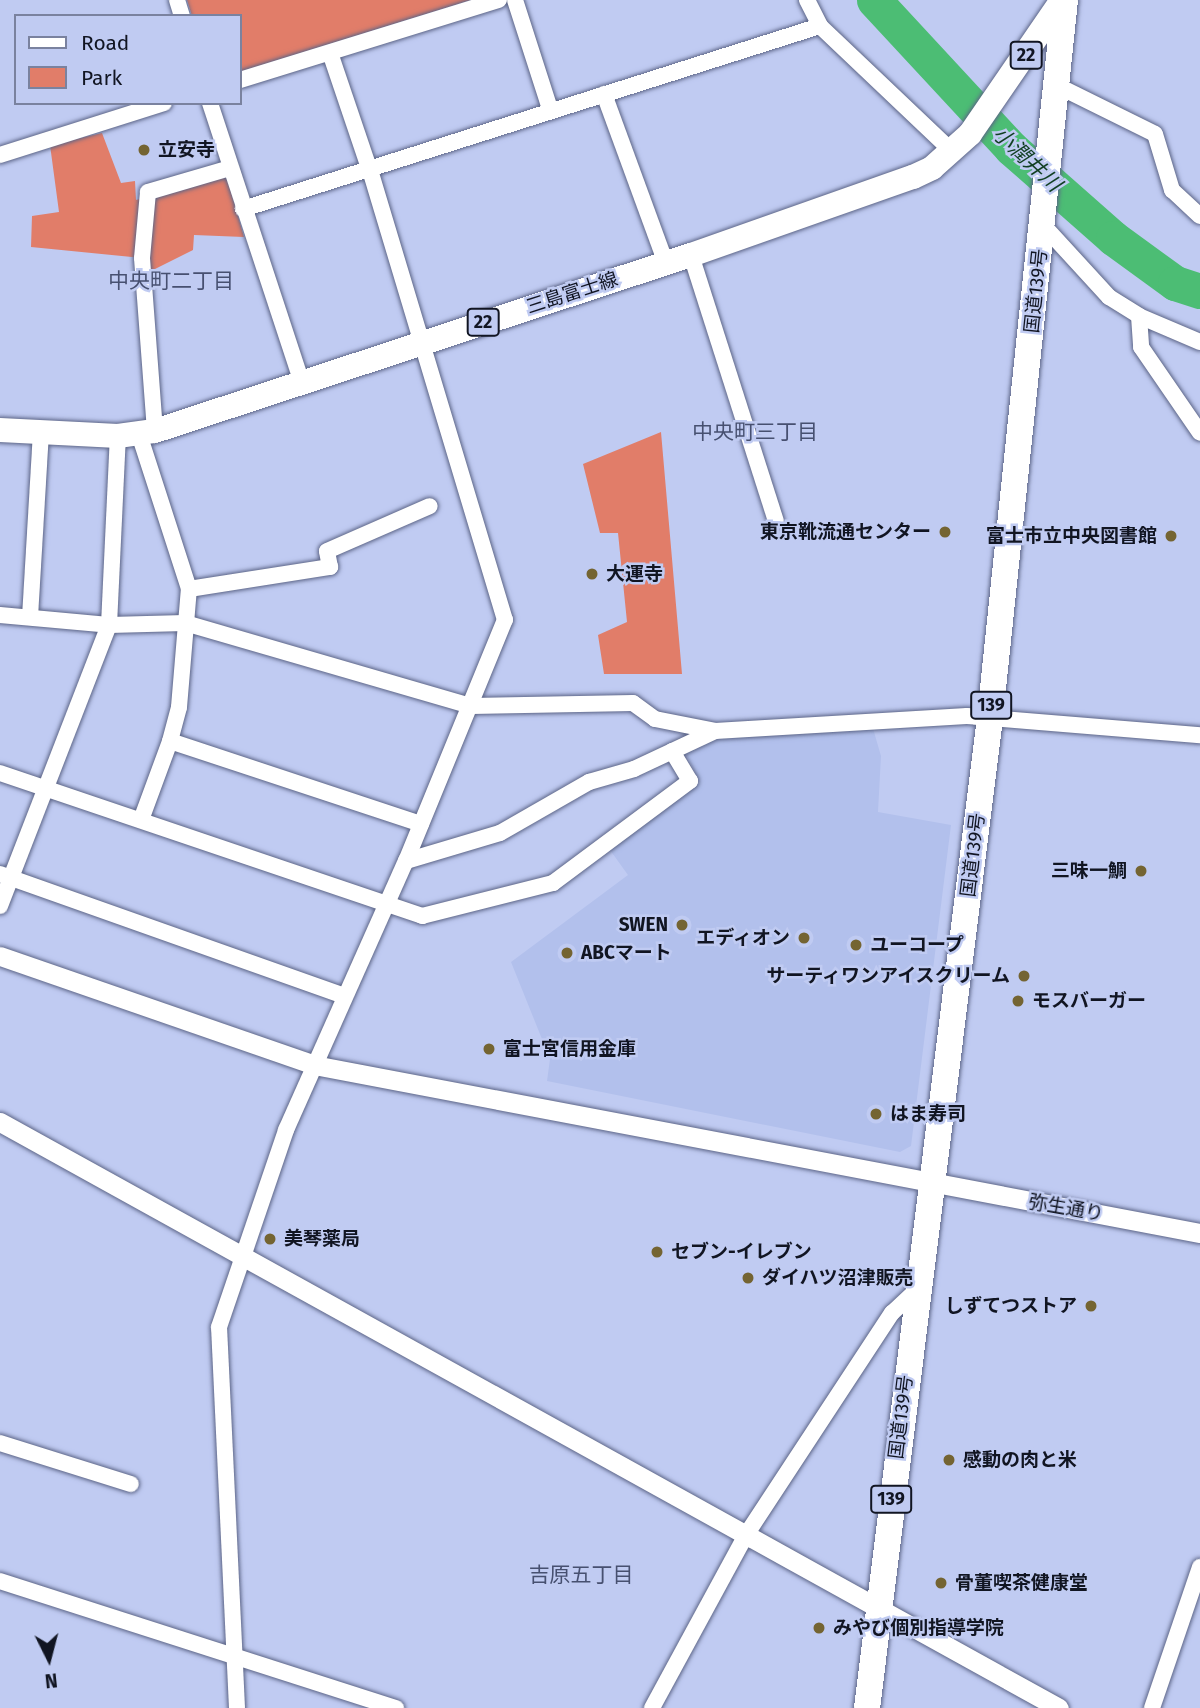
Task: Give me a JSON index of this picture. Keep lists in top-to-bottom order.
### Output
{
  "streets": {
    "highway": ["国道139号", "139"],
    "main road": ["22", "三島富士線"],
    "street": ["弥生通り"]
  },
  "crossings": [
    ["国道139号", "三島富士線"],
    ["国道139号", "弥生通り"]
  ],
  "districts": ["中央町二丁目", "中央町三丁目", "吉原五丁目"],
  "water": ["小潤井川"],
  "places": [
    "立安寺",
    "東京靴流通センター",
    "富士市立中央図書館",
    "大運寺",
    "三味一鯛",
    "SWEN",
    "エディオン",
    "ユーコープ",
    "ABCマート",
    "サーティワンアイスクリーム",
    "モスバーガー",
    "富士宮信用金庫",
    "はま寿司",
    "美琴薬局",
    "セブン-イレブン",
    "ダイハツ沼津販売",
    "しずてつストア",
    "感動の肉と米",
    "骨董喫茶健康堂",
    "みやび個別指導学院"
  ],
  "legend": ["Road", "Park"],
  "north": "bottom"
}
